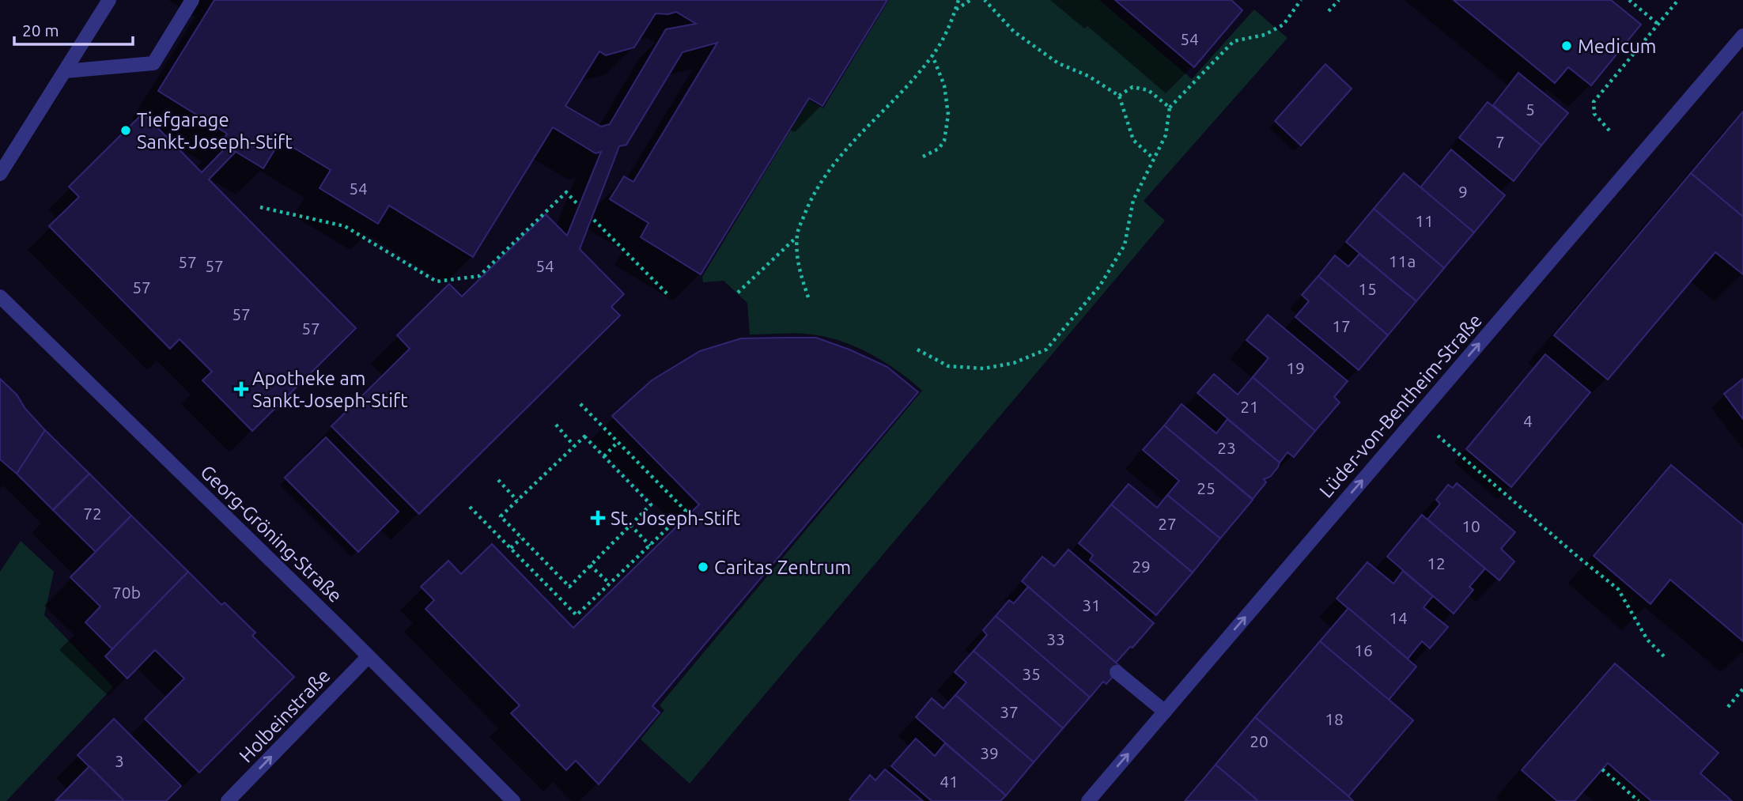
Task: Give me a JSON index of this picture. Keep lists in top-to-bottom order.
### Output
{
  "streets": {
    "street": ["Lüder-von-Bentheim-Straße", "Georg-Gröning-Straße", "Holbeinstraße"]
  },
  "crossings": [
    ["Georg-Gröning-Straße", "Holbeinstraße"]
  ],
  "one_way": ["Lüder-von-Bentheim-Straße", "Holbeinstraße"],
  "places": {
    "other": ["Medicum", "Tiefgarage Sankt-Joseph-Stift", "Caritas Zentrum"],
    "health": ["Apotheke am Sankt-Joseph-Stift", "St. Joseph-Stift"]
  },
  "house_numbers": [
    "54",
    "5",
    "7",
    "54",
    "9",
    "11",
    "11a",
    "57",
    "57",
    "54",
    "57",
    "15",
    "57",
    "17",
    "57",
    "19",
    "21",
    "4",
    "23",
    "25",
    "72",
    "27",
    "10",
    "12",
    "29",
    "70b",
    "31",
    "14",
    "33",
    "16",
    "35",
    "37",
    "18",
    "20",
    "39",
    "3",
    "41"
  ],
  "scale_bar": "20 m"
}
